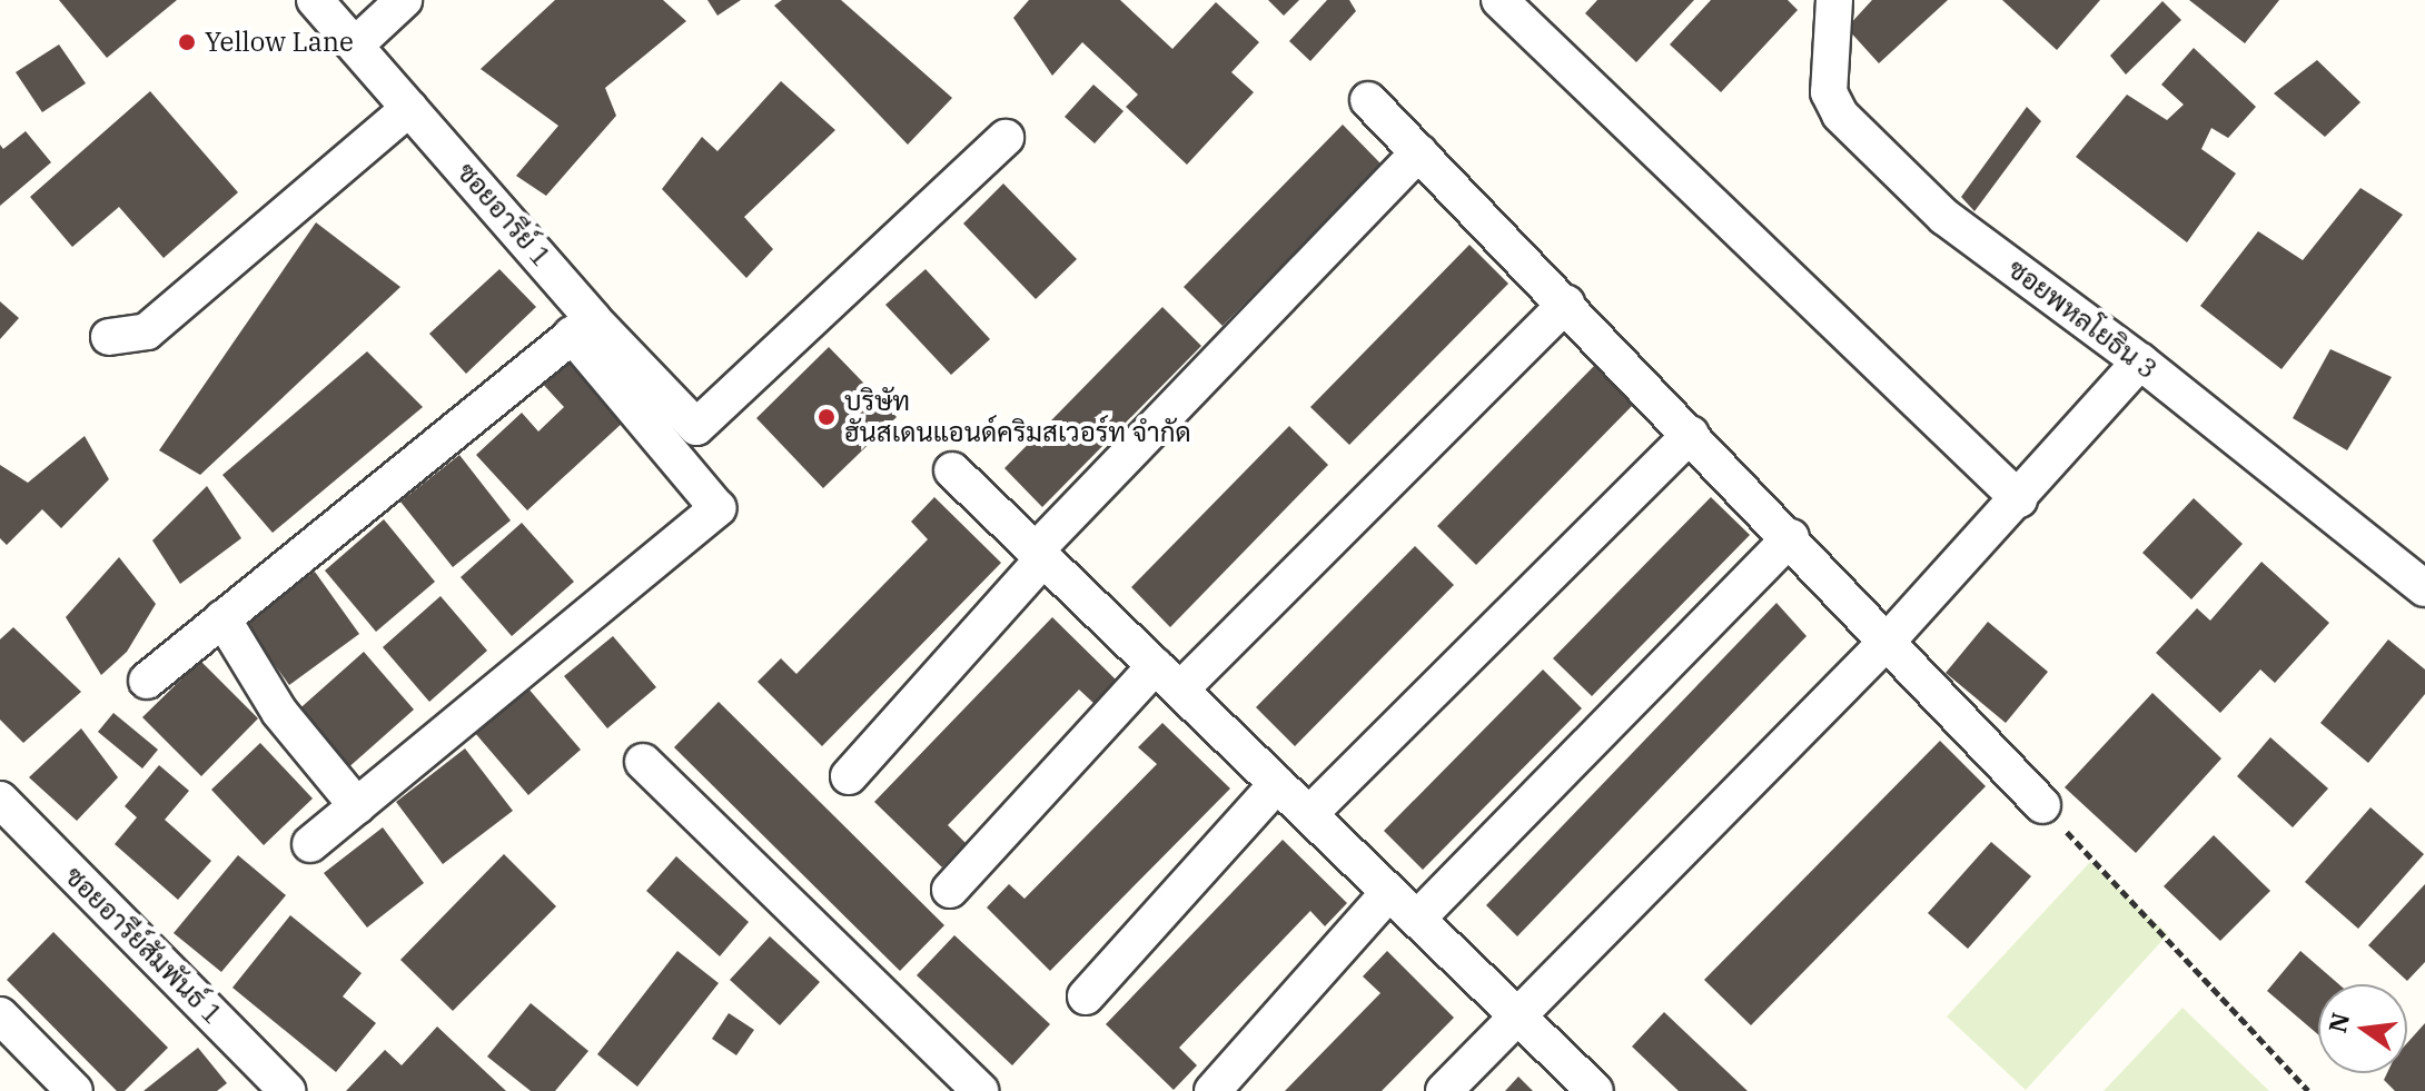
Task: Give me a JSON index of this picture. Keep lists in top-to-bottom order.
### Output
{
  "streets": {
    "street": ["ซอยอารีย์ 1", "ซอยพหลโยธิน 3", "ซอยอารีย์สัมพันธ์ 1"]
  },
  "places": ["Yellow Lane", "บริษัท ฮันสเดนแอนด์คริมสเวอร์ท จำกัด"],
  "north": "left"
}
